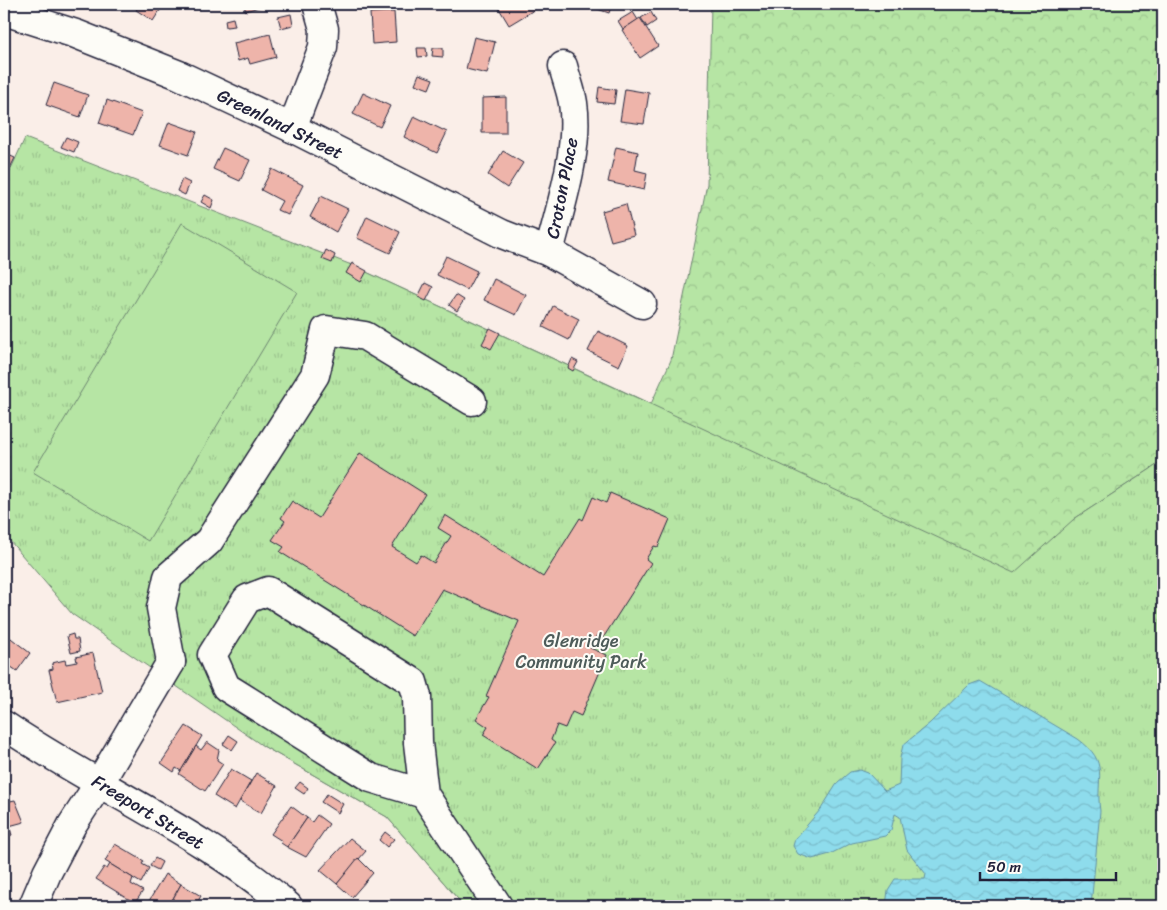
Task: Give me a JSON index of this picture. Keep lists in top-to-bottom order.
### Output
{
  "streets": {
    "street": ["Greenland Street", "Croton Place", "Freeport Street"]
  },
  "crossings": [
    ["Greenland Street", "Croton Place"]
  ],
  "parks": ["Glenridge Community Park"],
  "scale_bar": "50 m"
}
